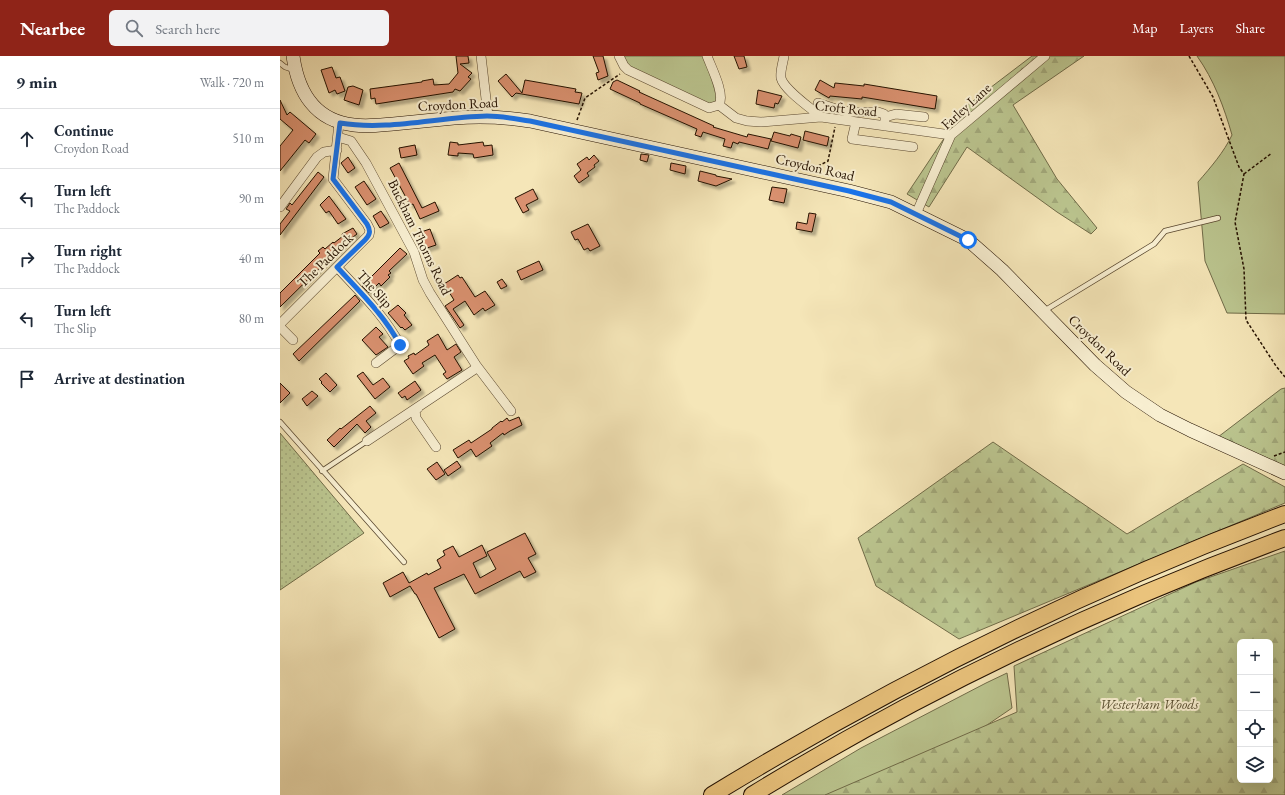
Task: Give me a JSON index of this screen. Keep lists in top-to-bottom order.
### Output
{
  "streets": {
    "main road": ["Croydon Road"],
    "street": [
      "Farley Lane",
      "Croft Road",
      "Buckham Thorns Road",
      "The Paddock",
      "The Slip"
    ]
  },
  "crossings": [
    ["Croydon Road", "Farley Lane"],
    ["Croydon Road", "The Paddock"],
    ["Farley Lane", "Croft Road"],
    ["Buckham Thorns Road", "The Paddock"],
    ["The Paddock", "The Slip"]
  ],
  "parks": ["Westerham Woods"],
  "page": {
    "header": "Nearbee",
    "search": "Search here",
    "nav": ["Map", "Layers", "Share"],
    "heading": ["9 min", "Walk · 720 m"],
    "list": [
      ["Continue", "Croydon Road", "510 m"],
      ["Turn left", "The Paddock", "90 m"],
      ["Turn right", "The Paddock", "40 m"],
      ["Turn left", "The Slip", "80 m"],
      "Arrive at destination"
    ],
    "map_buttons": ["+", "−"]
  }
}
